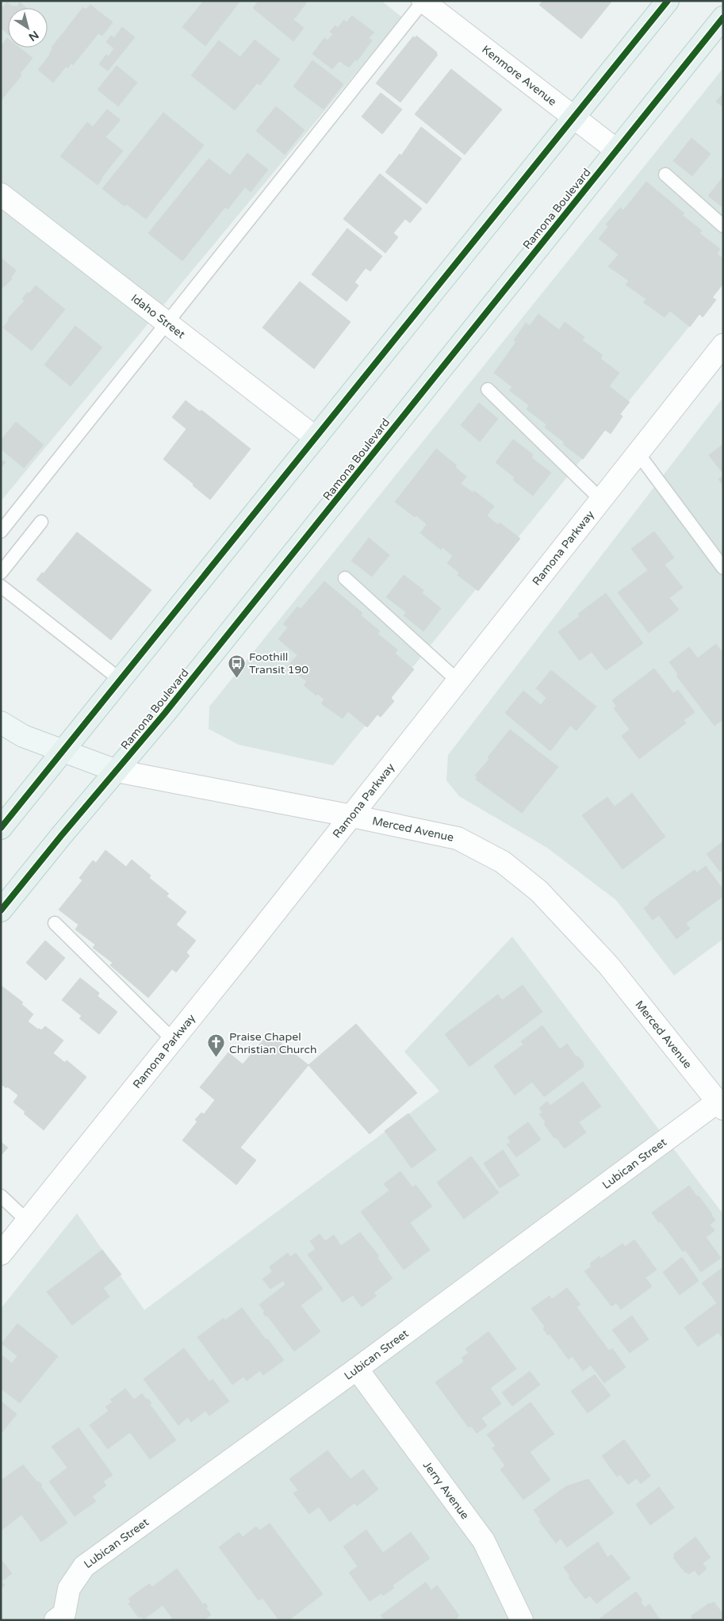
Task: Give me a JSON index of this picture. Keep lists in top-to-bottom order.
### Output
{
  "streets": {
    "main road": ["Ramona Boulevard", "Merced Avenue"],
    "street": [
      "Kenmore Avenue",
      "Idaho Street",
      "Ramona Parkway",
      "Lubican Street",
      "Jerry Avenue"
    ]
  },
  "crossings": [
    ["Kenmore Avenue", "Ramona Boulevard"],
    ["Ramona Boulevard", "Merced Avenue"],
    ["Ramona Parkway", "Merced Avenue"],
    ["Merced Avenue", "Lubican Street"],
    ["Lubican Street", "Jerry Avenue"]
  ],
  "places": {
    "bus stop": ["Foothill Transit 190"],
    "church": ["Praise Chapel Christian Church"]
  },
  "north": "bottom right"
}
